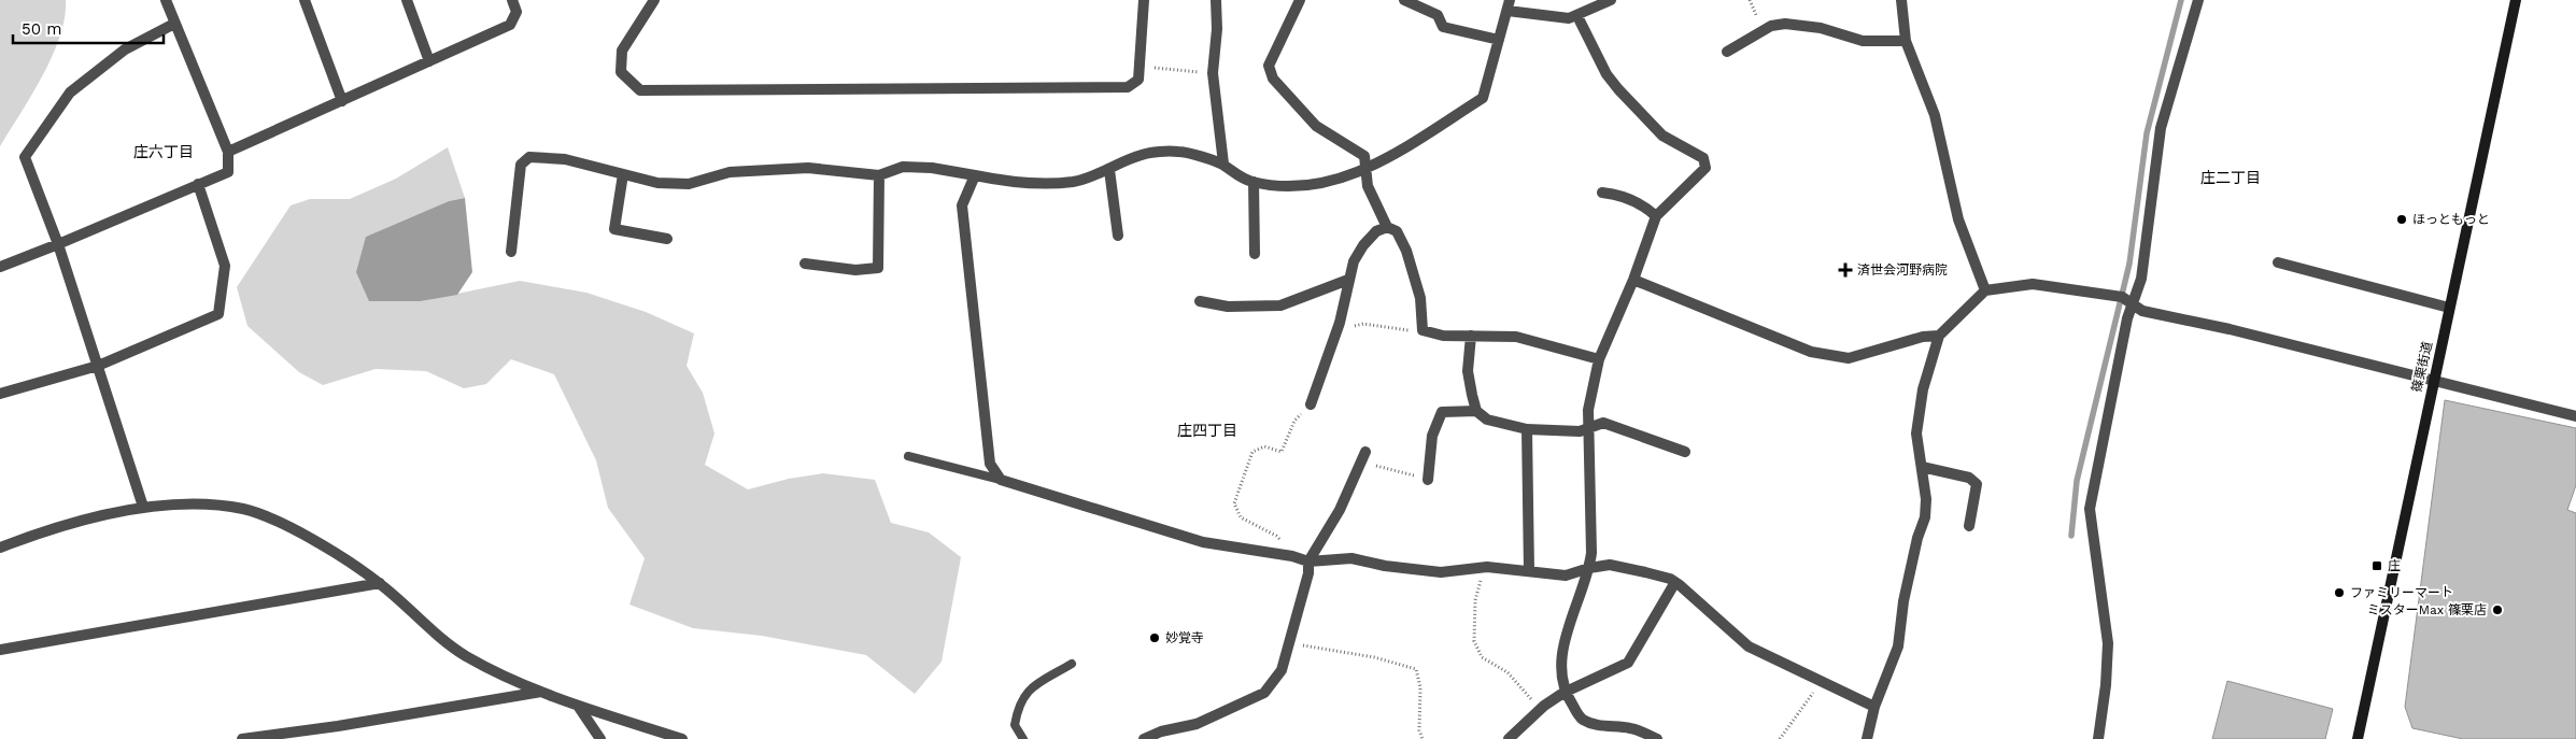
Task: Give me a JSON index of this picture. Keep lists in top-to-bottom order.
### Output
{
  "streets": {
    "main road": ["篠栗街道"]
  },
  "districts": ["庄六丁目", "庄二丁目", "庄四丁目"],
  "places": {
    "other": [
      "ほっともっと",
      "ファミリーマート",
      "ミスターMax 篠栗店",
      "妙覚寺"
    ],
    "health": ["済世会河野病院"],
    "transit": ["庄"]
  },
  "scale_bar": "50 m"
}
